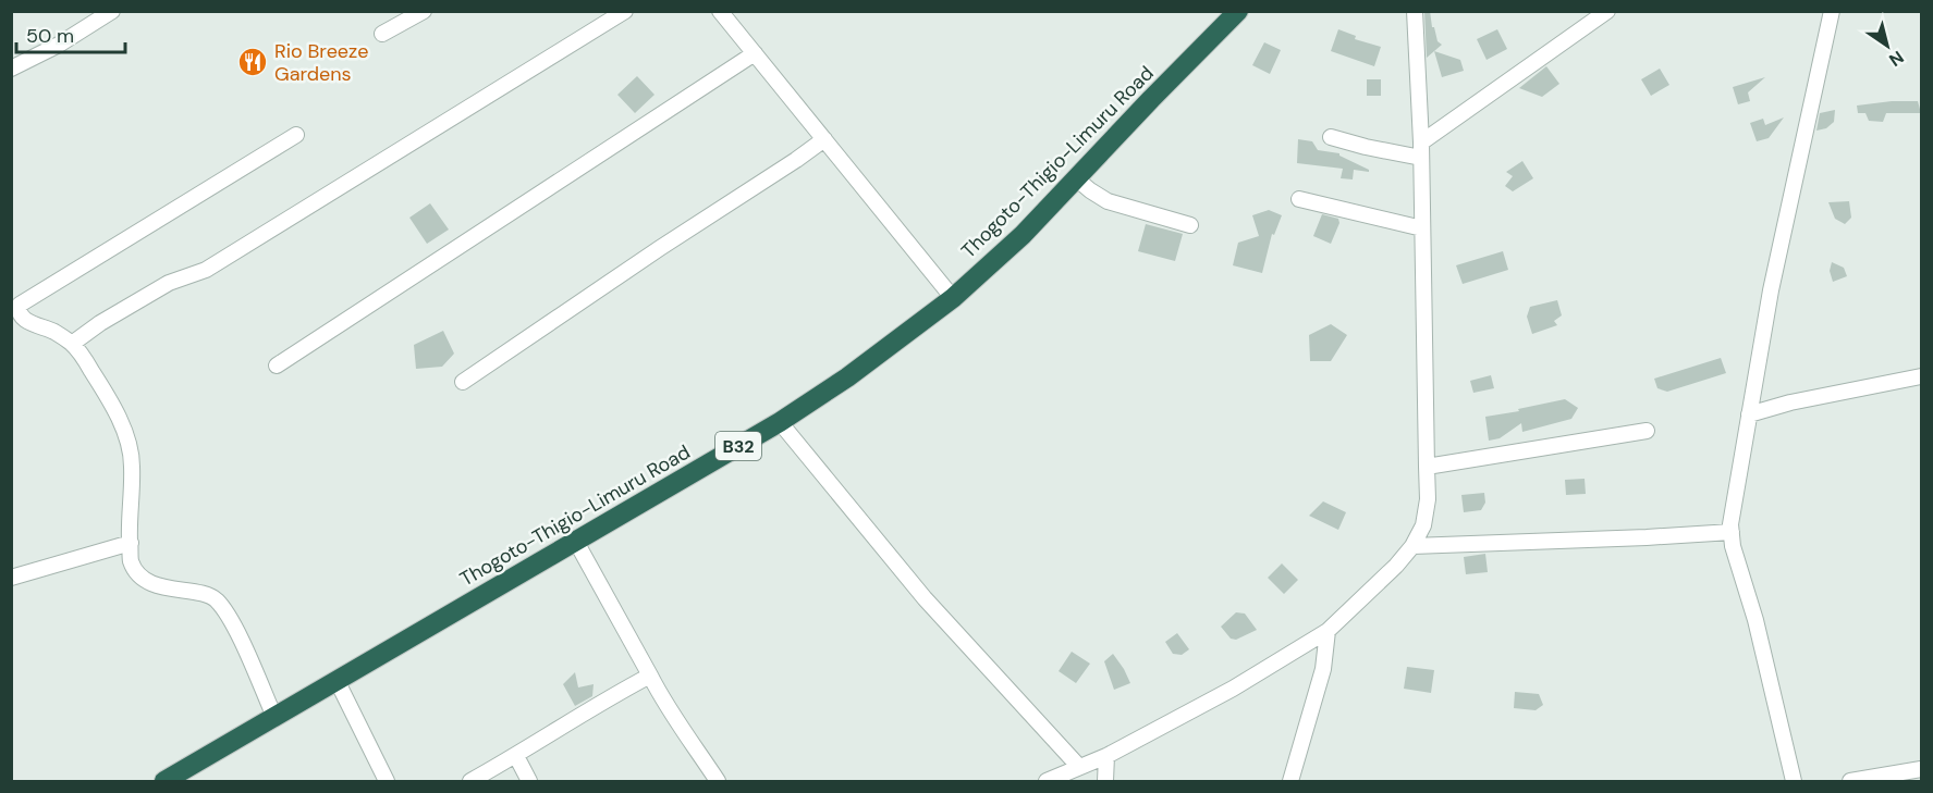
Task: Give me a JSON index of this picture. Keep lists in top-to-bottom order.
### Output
{
  "streets": {
    "highway": ["Thogoto-Thigio-Limuru Road", "B32"]
  },
  "places": {
    "restaurant": ["Rio Breeze Gardens"]
  },
  "scale_bar": "50 m",
  "north": "bottom right"
}
